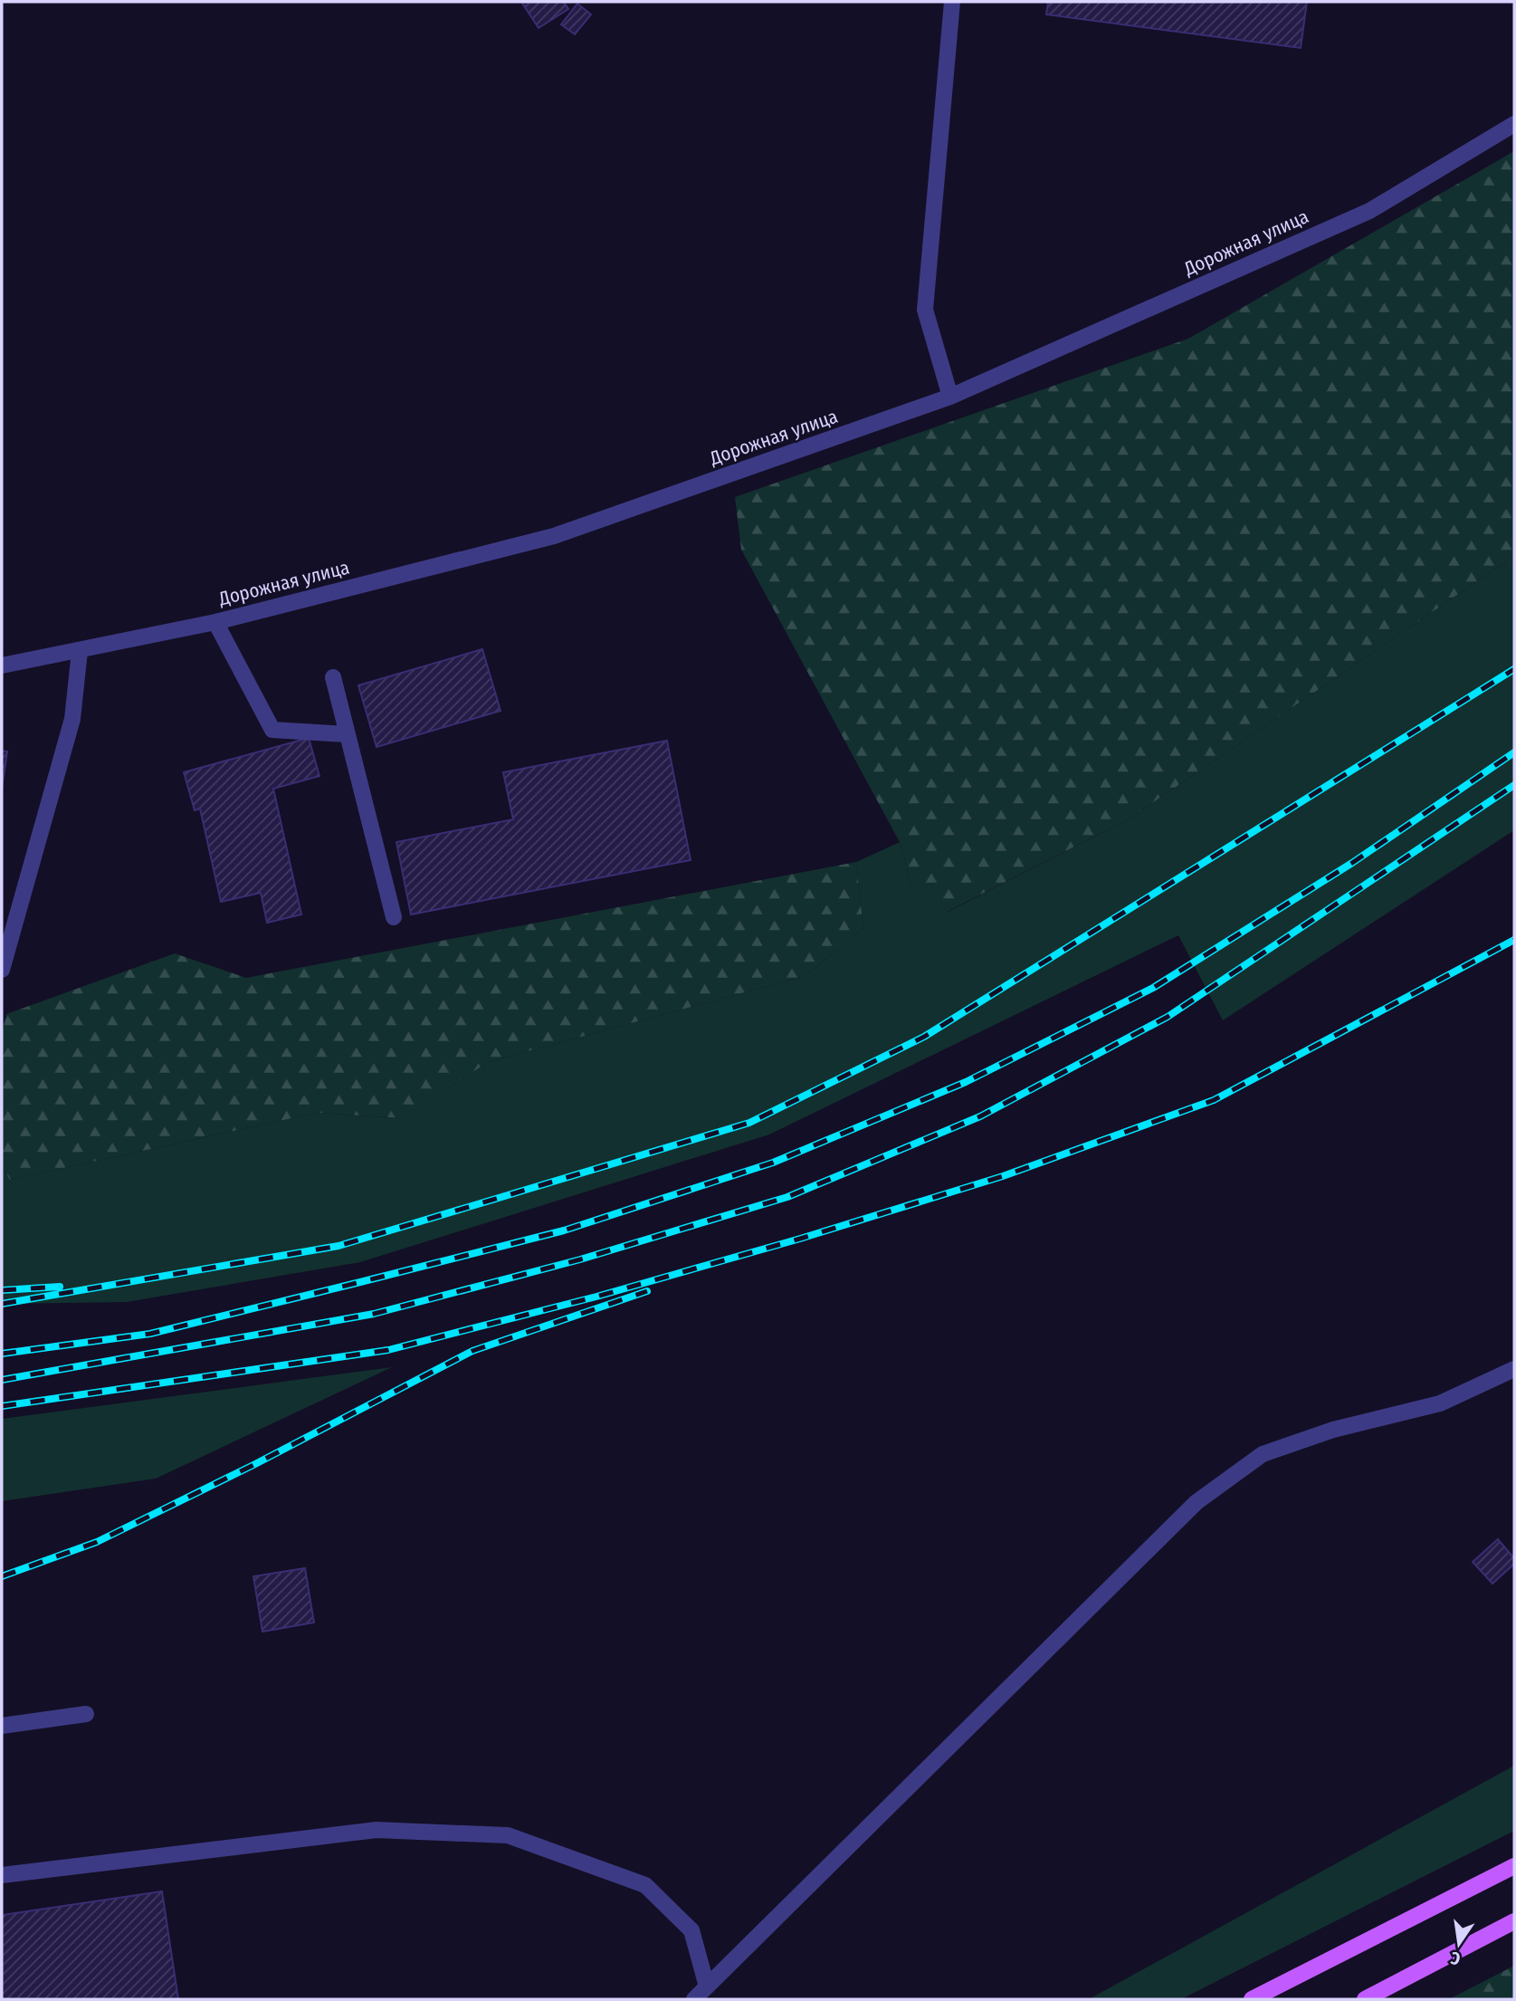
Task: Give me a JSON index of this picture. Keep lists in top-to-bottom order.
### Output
{
  "streets": {
    "street": ["Дорожная улица"]
  },
  "north": "bottom"
}
